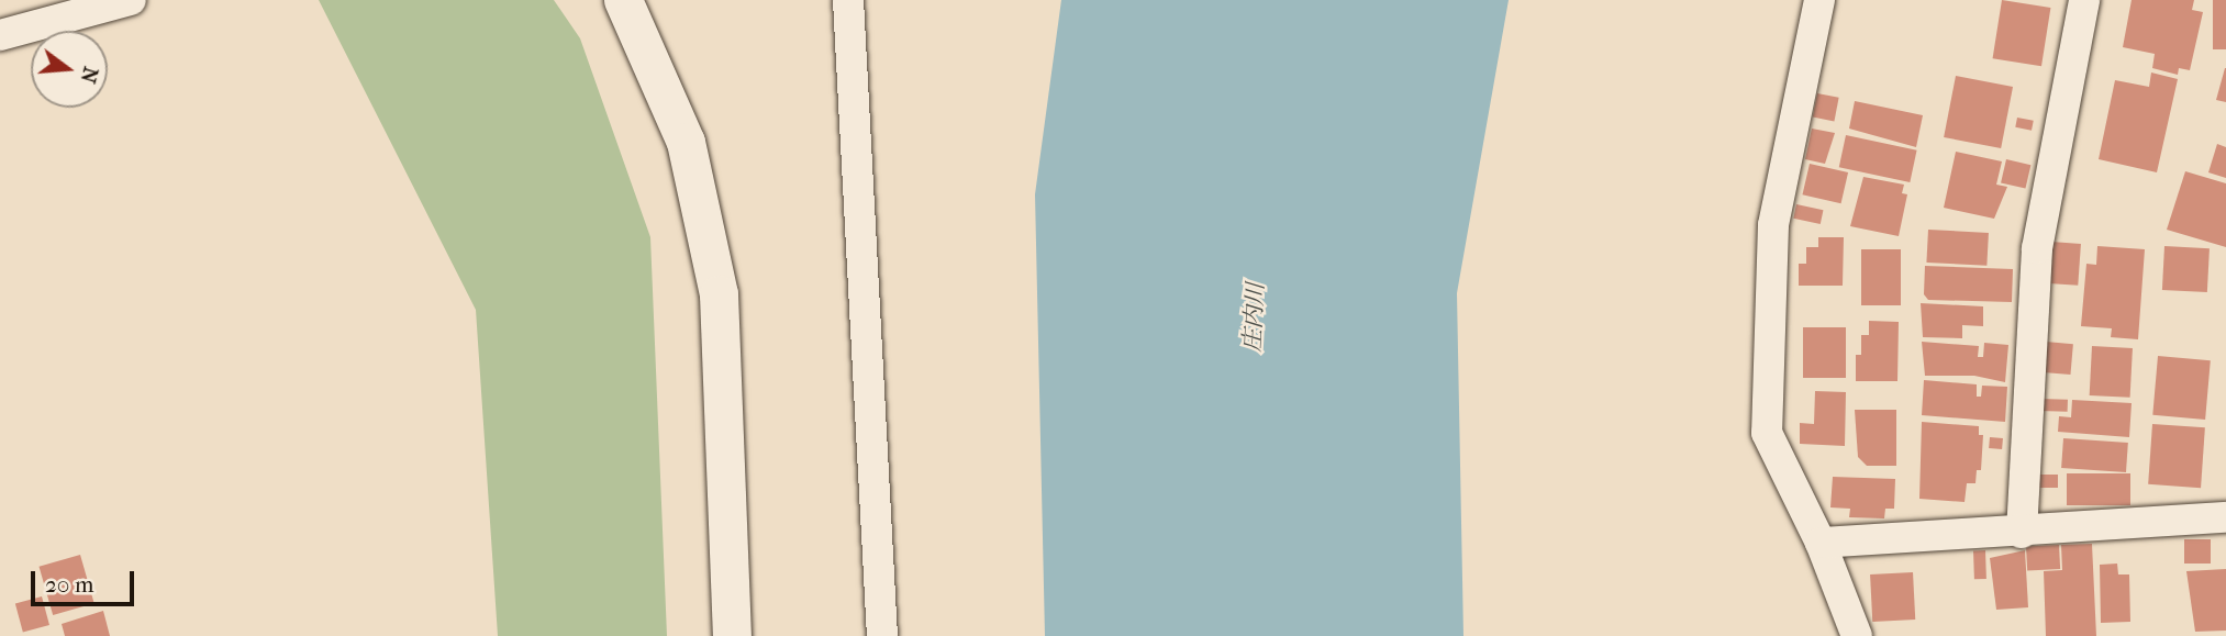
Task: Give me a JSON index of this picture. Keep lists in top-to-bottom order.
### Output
{
  "water": ["庄内川"],
  "scale_bar": "20 m",
  "north": "right"
}
